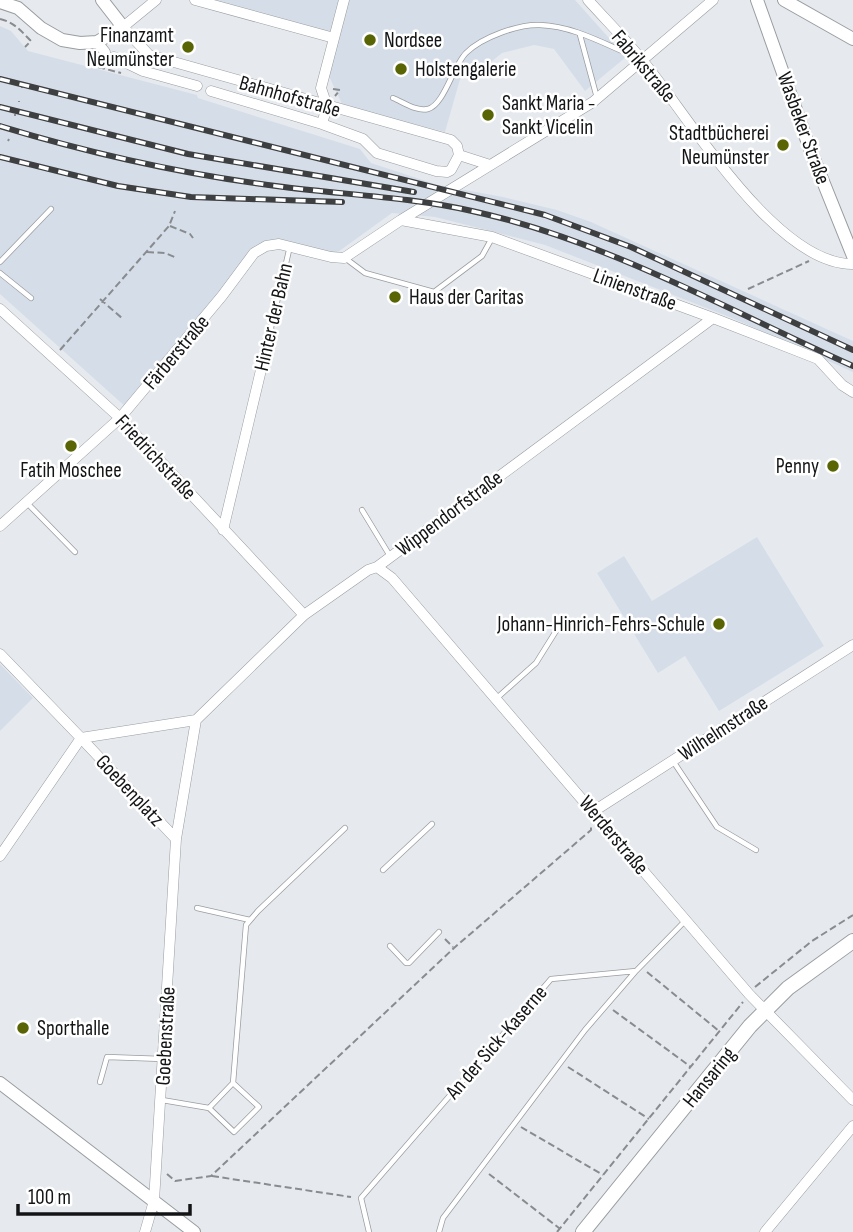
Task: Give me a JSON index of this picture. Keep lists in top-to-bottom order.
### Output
{
  "streets": {
    "main road": ["Hansaring"],
    "street": [
      "Fabrikstraße",
      "Bahnhofstraße",
      "Wasbeker Straße",
      "Linienstraße",
      "Hinter der Bahn",
      "Färberstraße",
      "Friedrichstraße",
      "Wippendorfstraße",
      "Wilhelmstraße",
      "Goebenplatz",
      "Werderstraße",
      "Goebenstraße"
    ],
    "lane": ["An der Sick-Kaserne"]
  },
  "crossings": [
    ["Linienstraße", "Wippendorfstraße"],
    ["Hinter der Bahn", "Färberstraße"],
    ["Hinter der Bahn", "Friedrichstraße"],
    ["Färberstraße", "Friedrichstraße"],
    ["Friedrichstraße", "Wippendorfstraße"],
    ["Wippendorfstraße", "Goebenplatz"],
    ["Wippendorfstraße", "Werderstraße"],
    ["Wilhelmstraße", "Werderstraße"],
    ["Goebenplatz", "Goebenstraße"],
    ["Werderstraße", "Hansaring"]
  ],
  "places": [
    "Nordsee",
    "Finanzamt Neumünster",
    "Holstengalerie",
    "Sankt Maria - Sankt Vicelin",
    "Stadtbücherei Neumünster",
    "Haus der Caritas",
    "Fatih Moschee",
    "Penny",
    "Johann-Hinrich-Fehrs-Schule",
    "Sporthalle"
  ],
  "scale_bar": "100 m"
}
